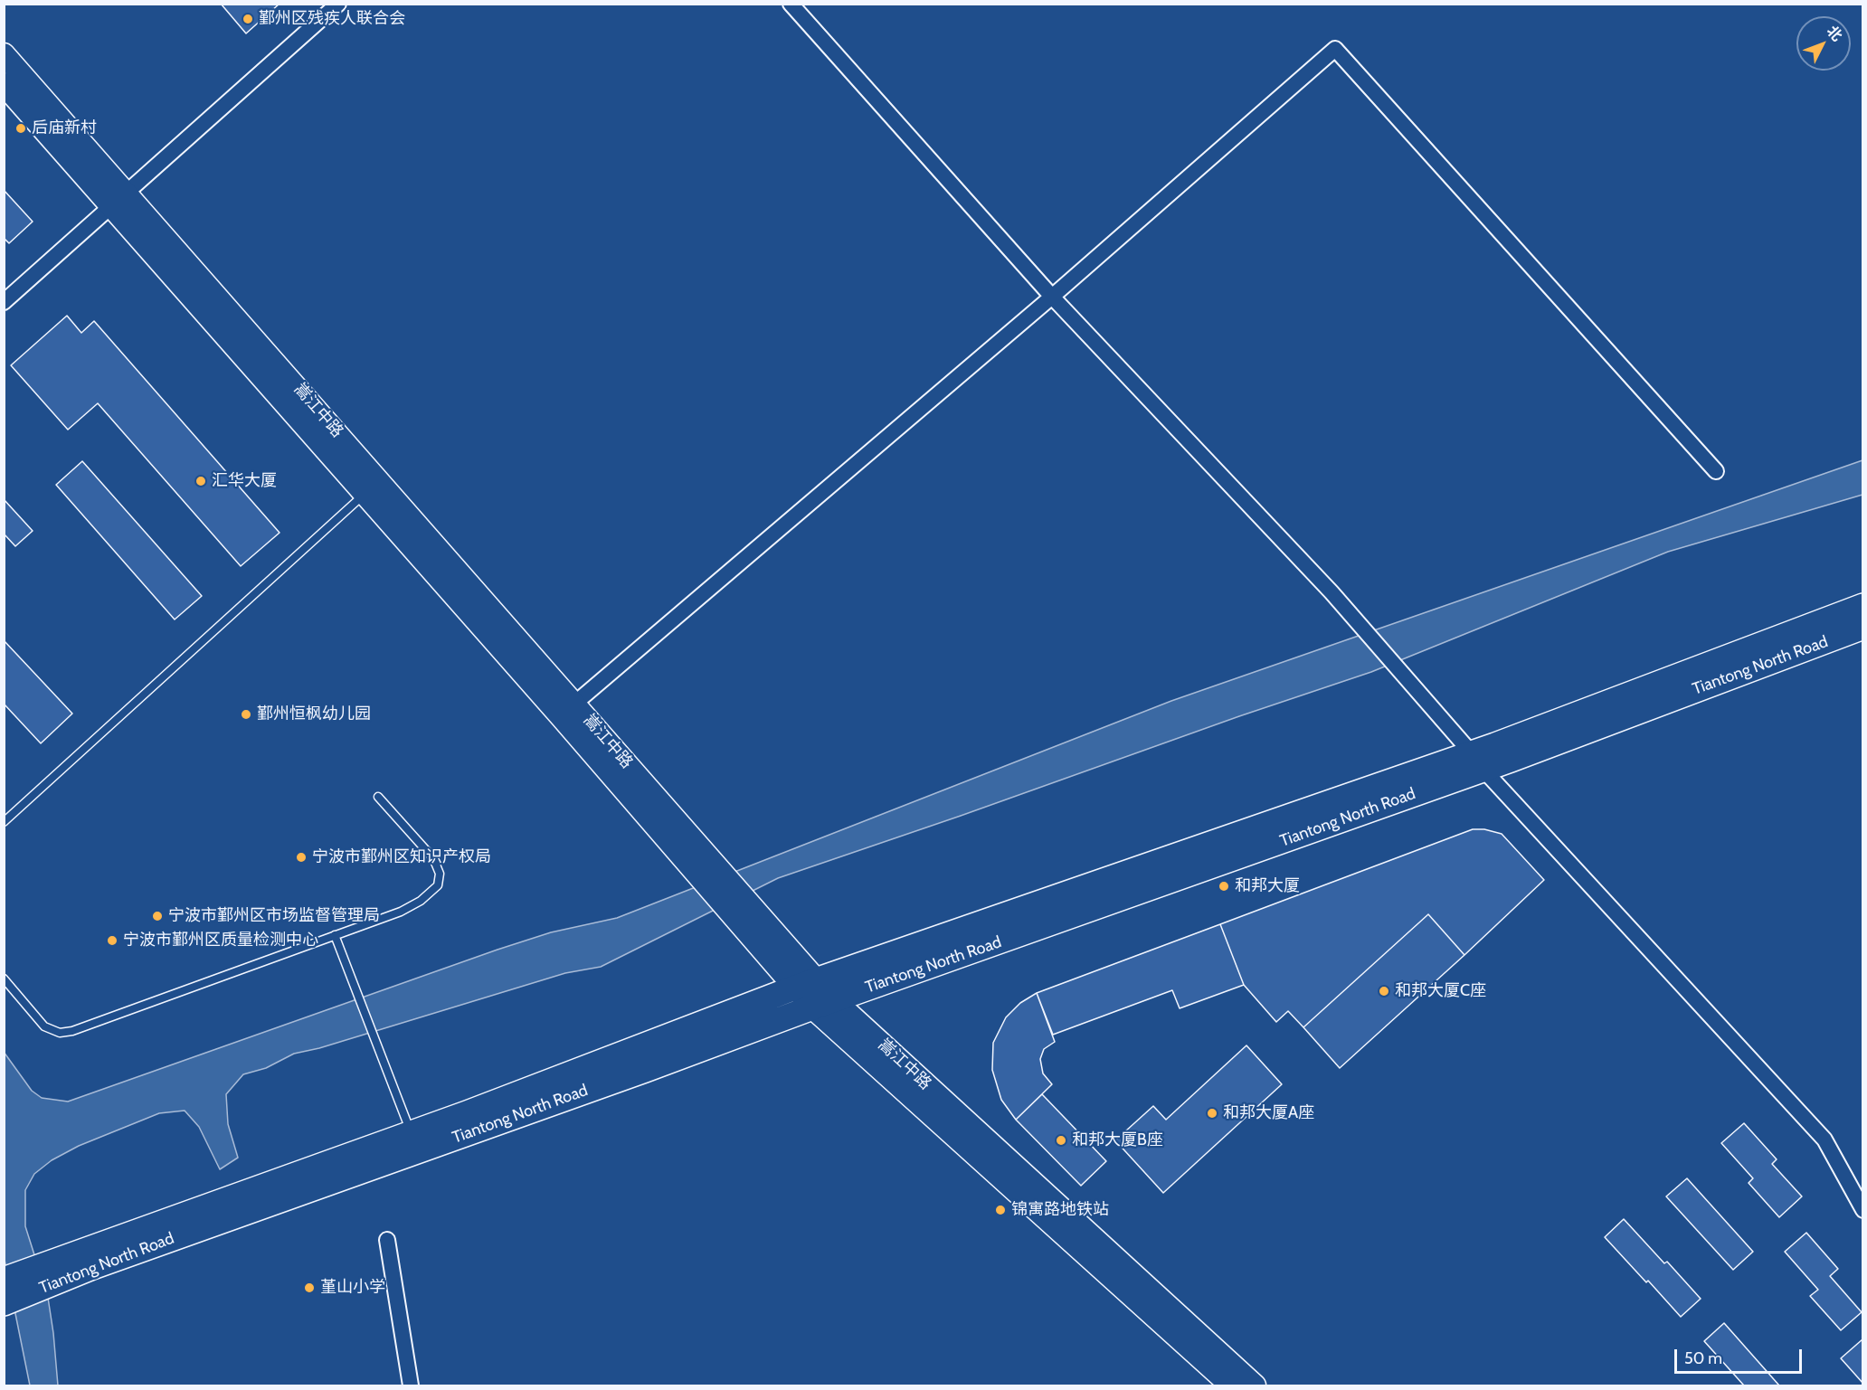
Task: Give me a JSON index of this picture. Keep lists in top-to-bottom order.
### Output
{
  "streets": {
    "main road": ["嵩江中路", "Tiantong North Road"]
  },
  "crossings": [
    ["嵩江中路", "Tiantong North Road"]
  ],
  "places": [
    "鄞州区残疾人联合会",
    "后庙新村",
    "汇华大厦",
    "鄞州恒枫幼儿园",
    "宁波市鄞州区知识产权局",
    "和邦大厦",
    "宁波市鄞州区市场监督管理局",
    "宁波市鄞州区质量检测中心",
    "和邦大厦C座",
    "和邦大厦A座",
    "和邦大厦B座",
    "锦寓路地铁站",
    "堇山小学"
  ],
  "scale_bar": "50 m",
  "north": "top right"
}
